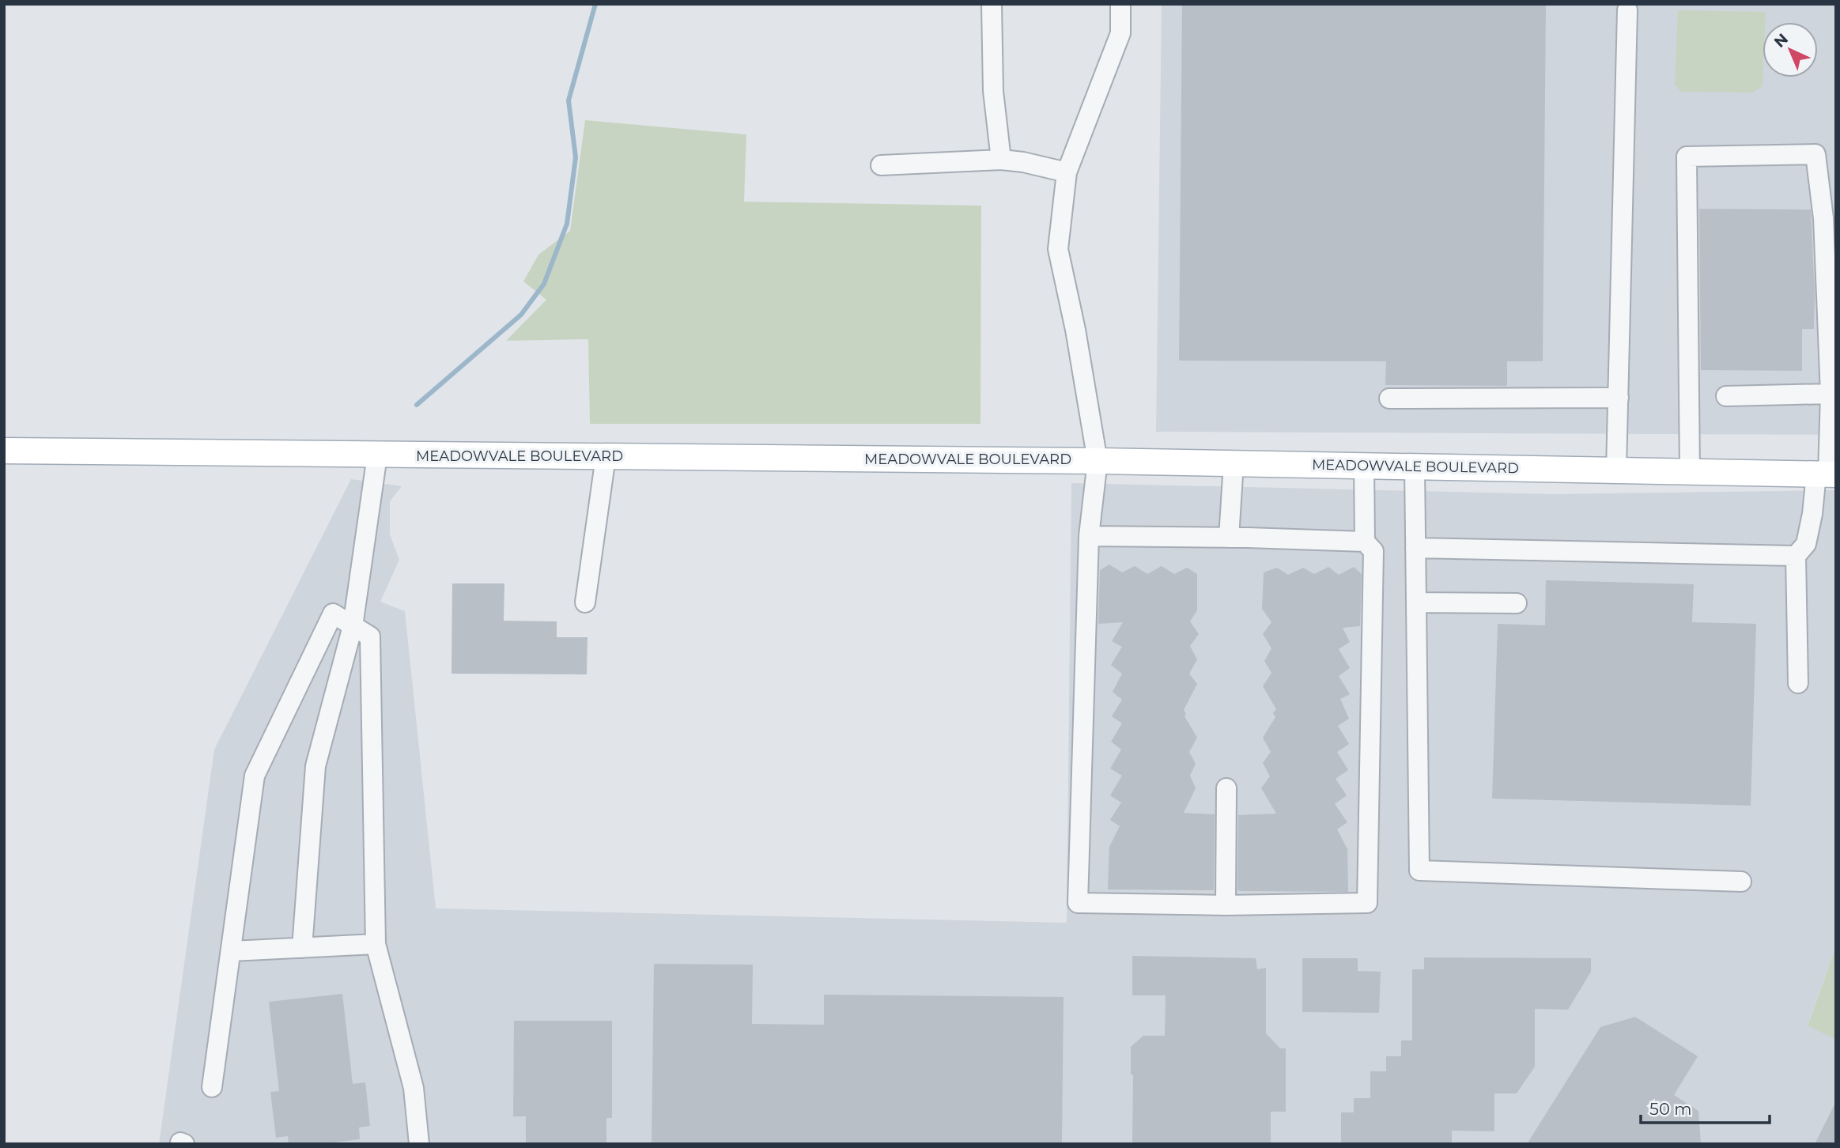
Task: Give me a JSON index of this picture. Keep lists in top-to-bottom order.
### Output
{
  "streets": {
    "main road": ["MEADOWVALE BOULEVARD"]
  },
  "scale_bar": "50 m",
  "north": "top left"
}
